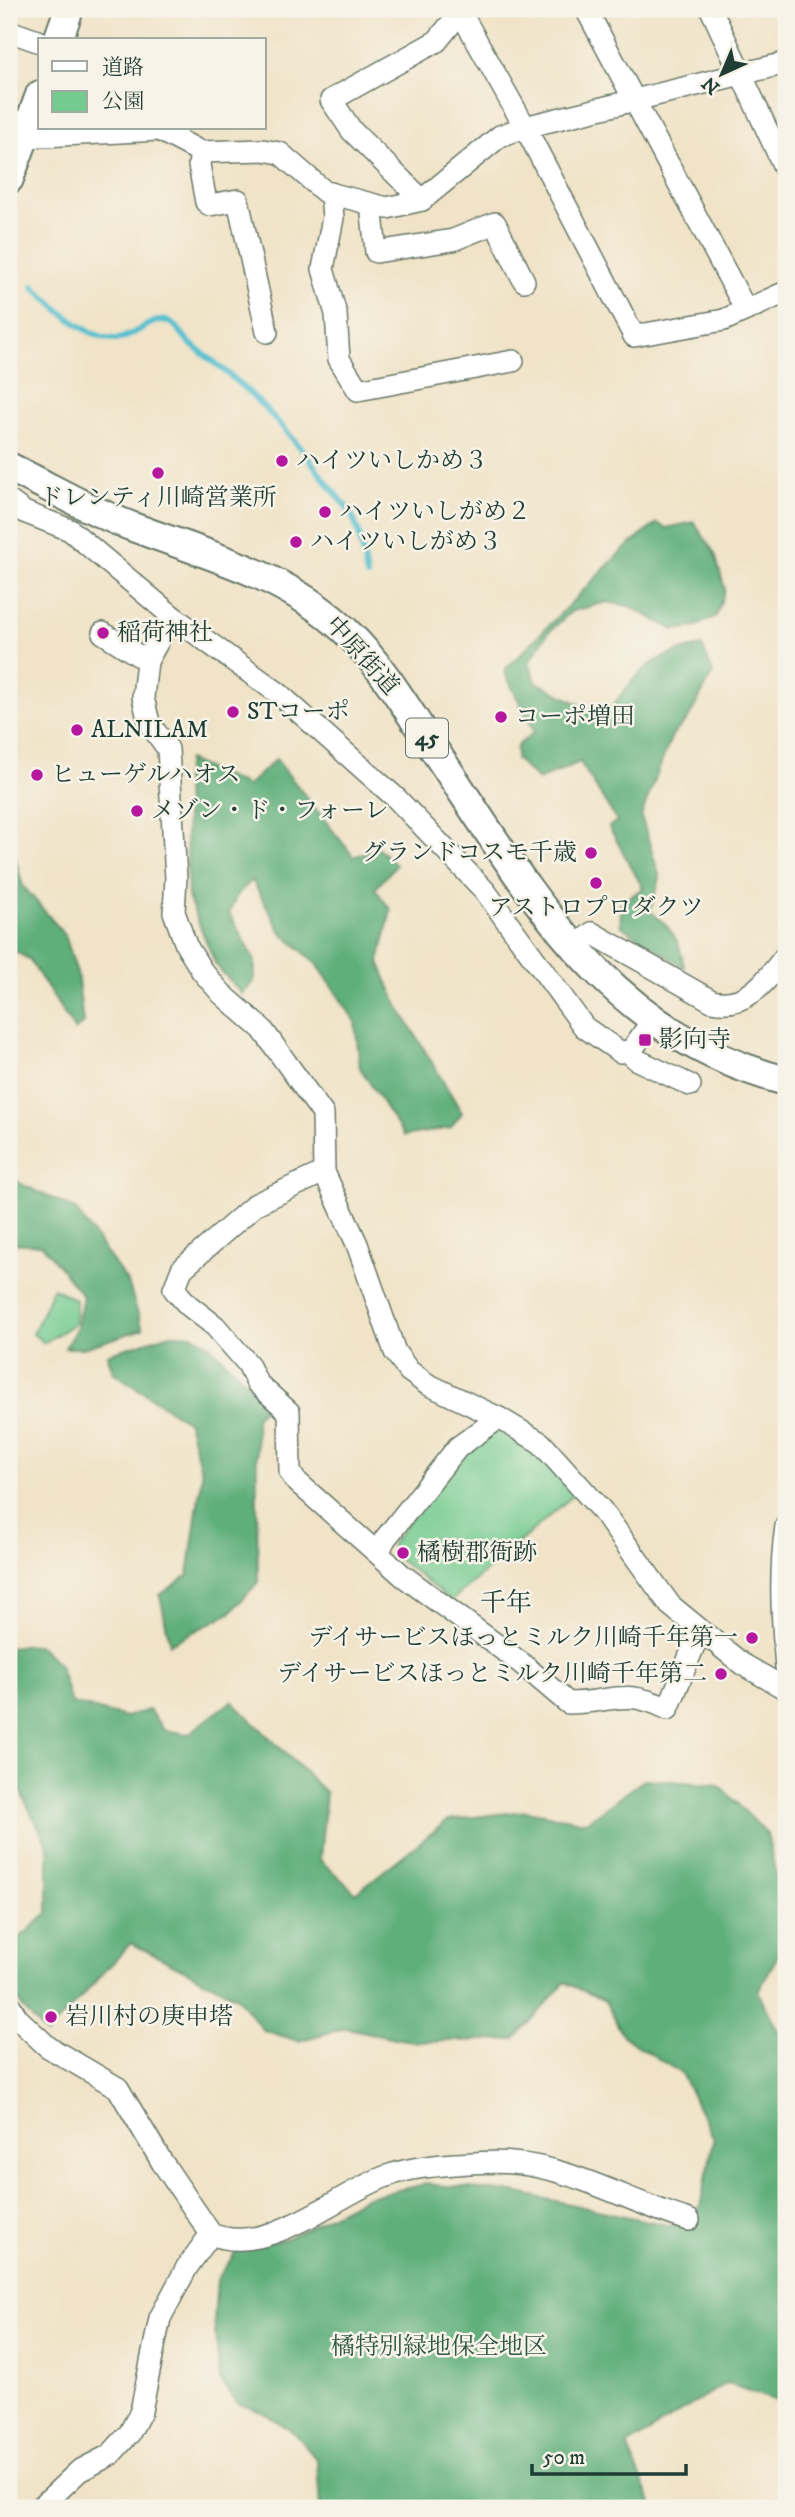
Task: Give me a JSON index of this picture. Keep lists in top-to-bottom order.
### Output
{
  "streets": {
    "main road": ["中原街道", "45"]
  },
  "districts": ["千年"],
  "parks": ["橘特別緑地保全地区"],
  "places": {
    "other": [
      "ハイツいしかめ３",
      "ドレンティ川崎営業所",
      "ハイツいしがめ２",
      "ハイツいしがめ３",
      "稲荷神社",
      "STコーポ",
      "コーポ増田",
      "ALNILAM",
      "ヒューゲルハオス",
      "メゾン・ド・フォーレ",
      "グランドコスモ千歳",
      "アストロプロダクツ",
      "橘樹郡衙跡",
      "デイサービスほっとミルク川崎千年第一",
      "デイサービスほっとミルク川崎千年第二",
      "岩川村の庚申塔"
    ],
    "transit": ["影向寺"]
  },
  "legend": ["道路", "公園"],
  "scale_bar": "50 m",
  "north": "bottom left"
}
